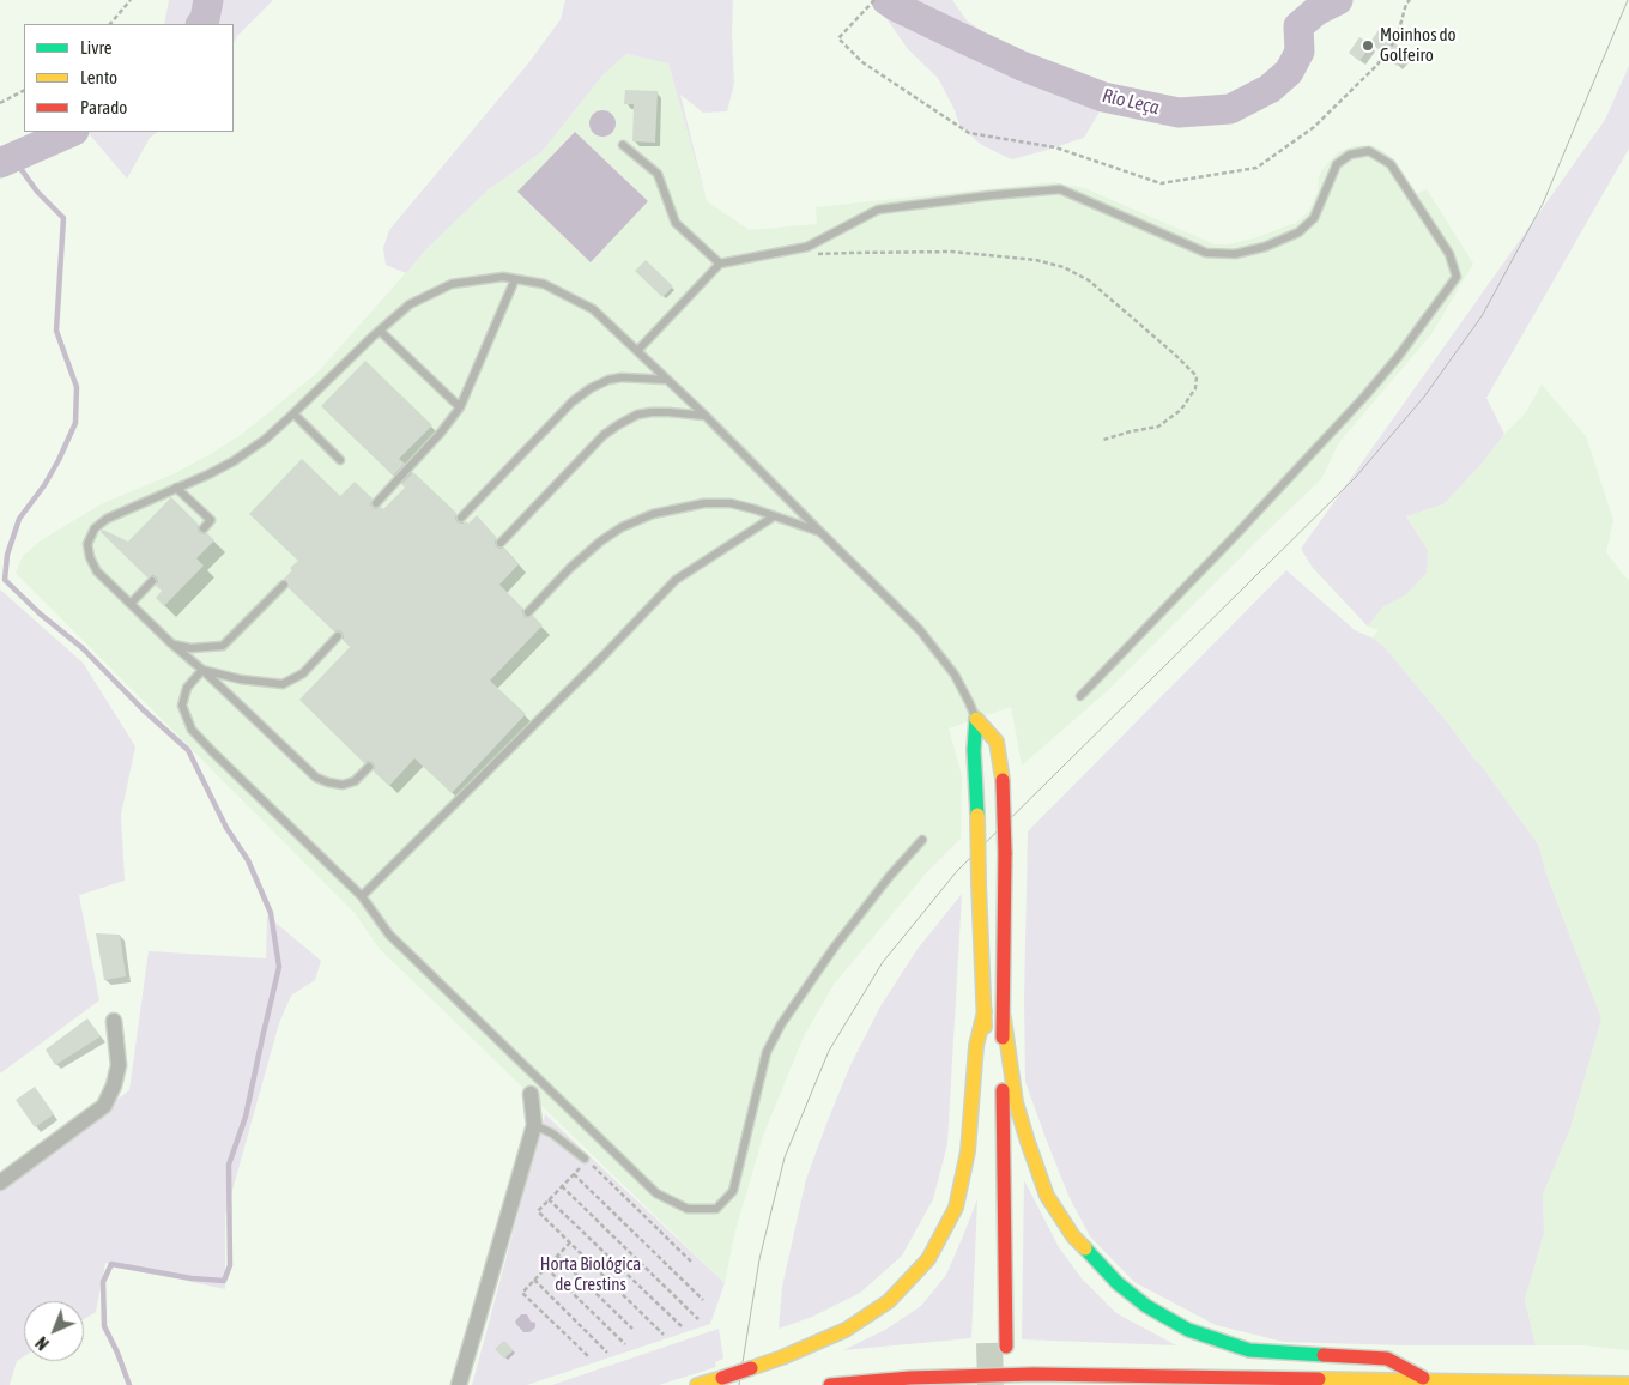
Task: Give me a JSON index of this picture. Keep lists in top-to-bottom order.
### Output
{
  "water": ["Rio Leça"],
  "parks": ["Horta Biológica de Crestins"],
  "places": ["Moinhos do Golfeiro"],
  "legend": ["Livre", "Lento", "Parado"],
  "north": "bottom left"
}
